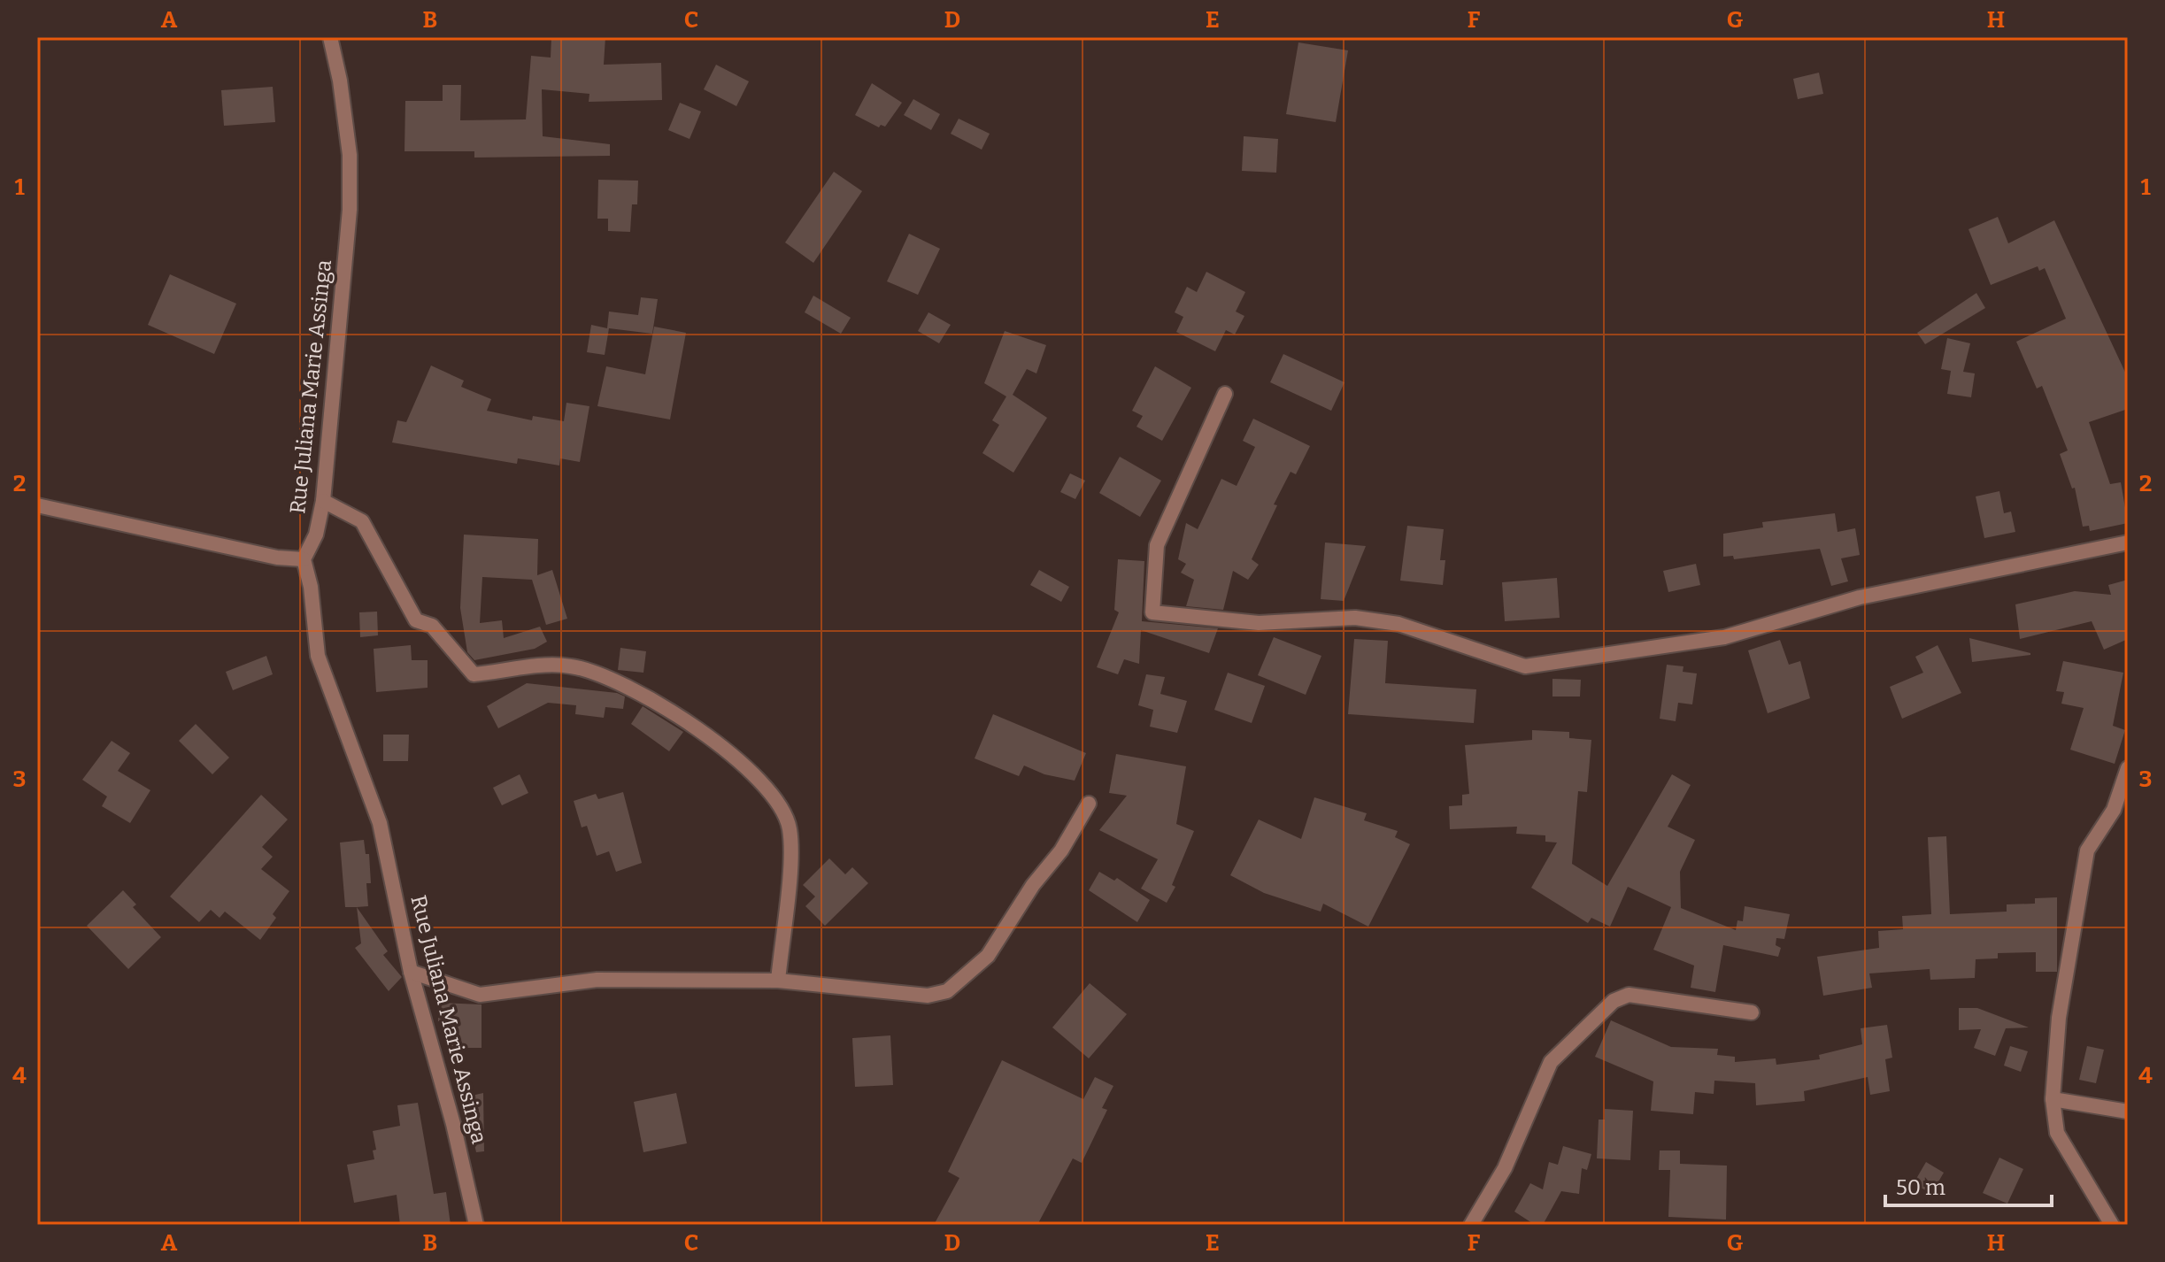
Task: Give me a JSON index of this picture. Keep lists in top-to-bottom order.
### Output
{
  "streets": {
    "street": ["Rue Juliana Marie Assinga"]
  },
  "scale_bar": "50 m",
  "grid": {
    "columns": [
      "A",
      "B",
      "C",
      "D",
      "E",
      "F",
      "G",
      "H"
    ],
    "rows": [
      "1",
      "2",
      "3",
      "4"
    ]
  }
}
